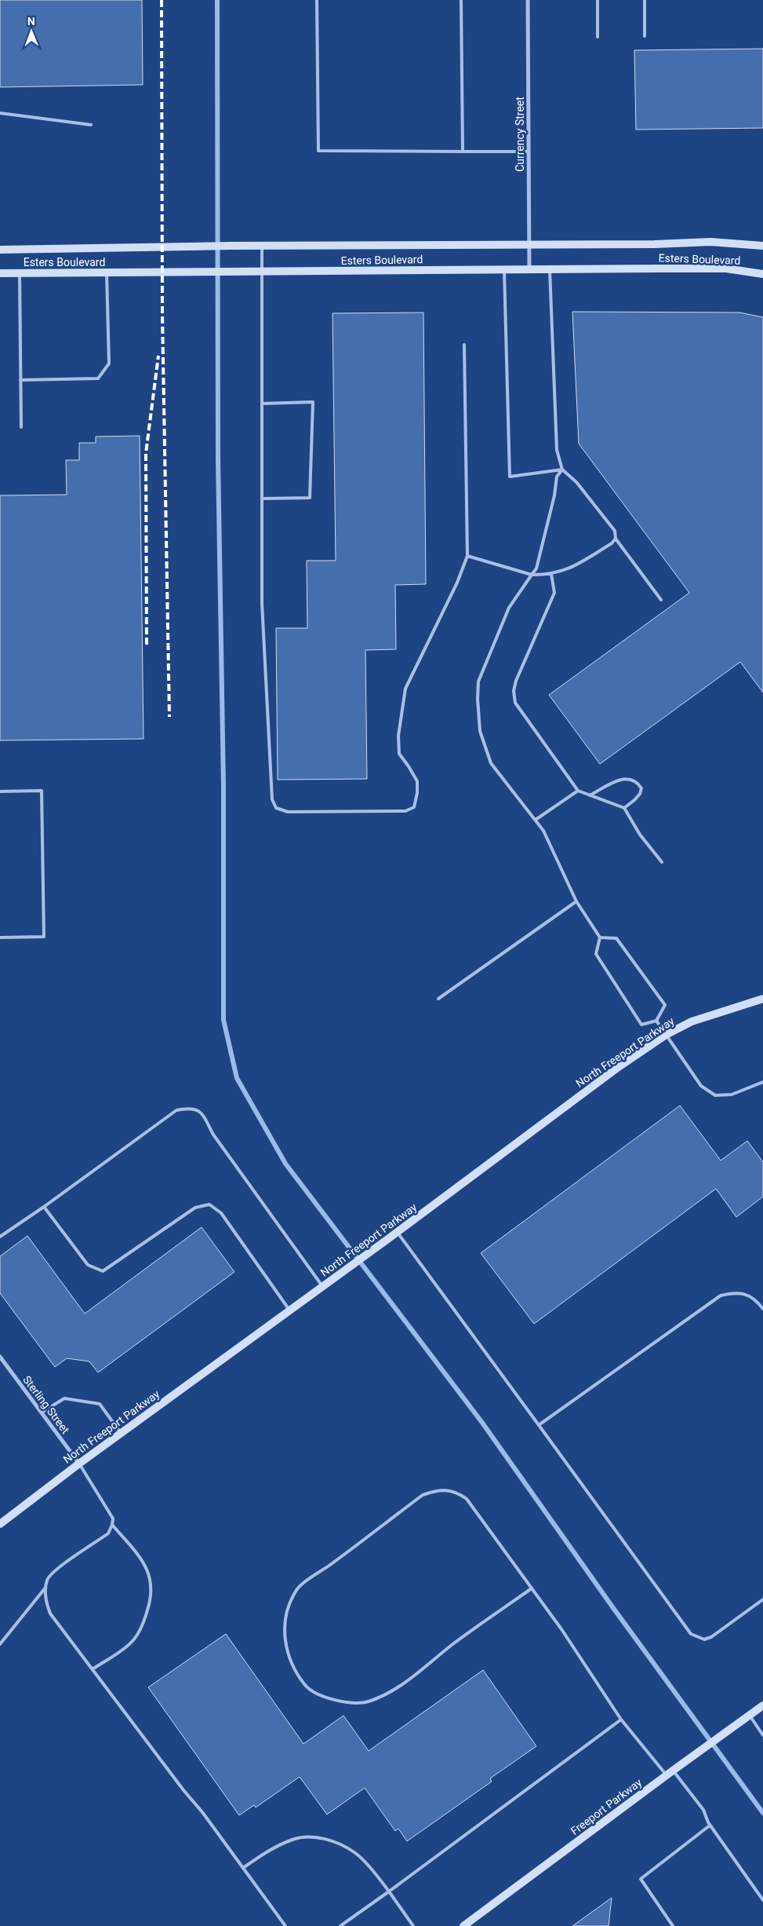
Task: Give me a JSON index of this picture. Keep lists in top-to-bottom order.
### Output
{
  "streets": {
    "main road": ["Esters Boulevard", "North Freeport Parkway", "Freeport Parkway"],
    "street": ["Currency Street", "Sterling Street"]
  },
  "crossings": [
    ["Currency Street", "Esters Boulevard"],
    ["North Freeport Parkway", "Sterling Street"]
  ],
  "north": "top"
}
